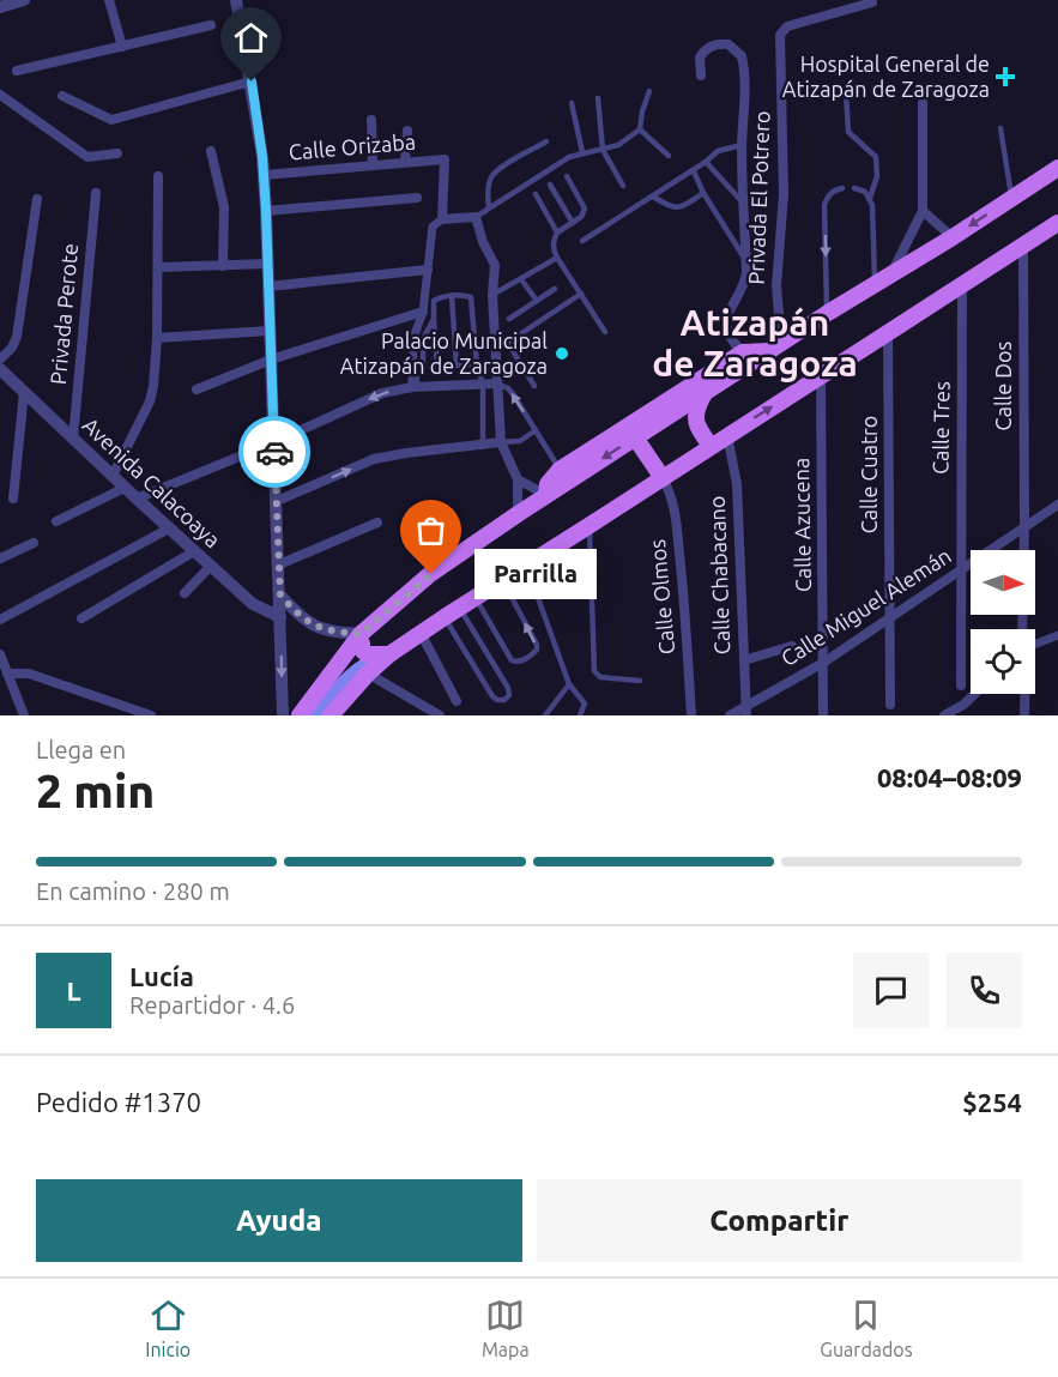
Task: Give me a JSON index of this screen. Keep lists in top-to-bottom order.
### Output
{
  "streets": {
    "street": [
      "Calle Orizaba",
      "Privada El Potrero",
      "Privada Perote",
      "Calle Dos",
      "Calle Tres",
      "Calle Cuatro",
      "Avenida Calacoaya",
      "Calle Azucena",
      "Calle Chabacano",
      "Calle Olmos",
      "Calle Miguel Alemán"
    ]
  },
  "crossings": [
    ["Privada Perote", "Avenida Calacoaya"],
    ["Calle Dos", "Calle Miguel Alemán"],
    ["Calle Tres", "Calle Miguel Alemán"],
    ["Calle Cuatro", "Calle Miguel Alemán"],
    ["Calle Azucena", "Calle Miguel Alemán"],
    ["Calle Chabacano", "Calle Miguel Alemán"]
  ],
  "districts": ["Atizapán de Zaragoza"],
  "places": {
    "health": ["Hospital General de Atizapán de Zaragoza"],
    "other": ["Palacio Municipal Atizapán de Zaragoza", "Parrilla"]
  },
  "north": "right",
  "page": {
    "bubble": "Parrilla",
    "heading": ["2 min", "Llega en", "08:04–08:09"],
    "panel": [
      "Lucía",
      "Repartidor · 4.6",
      "Pedido #1370",
      "$254"
    ],
    "bar": "En camino · 280 m",
    "round": "L",
    "buttons": ["Ayuda", "Compartir"],
    "tabs": ["Inicio", "Mapa", "Guardados"]
  }
}
